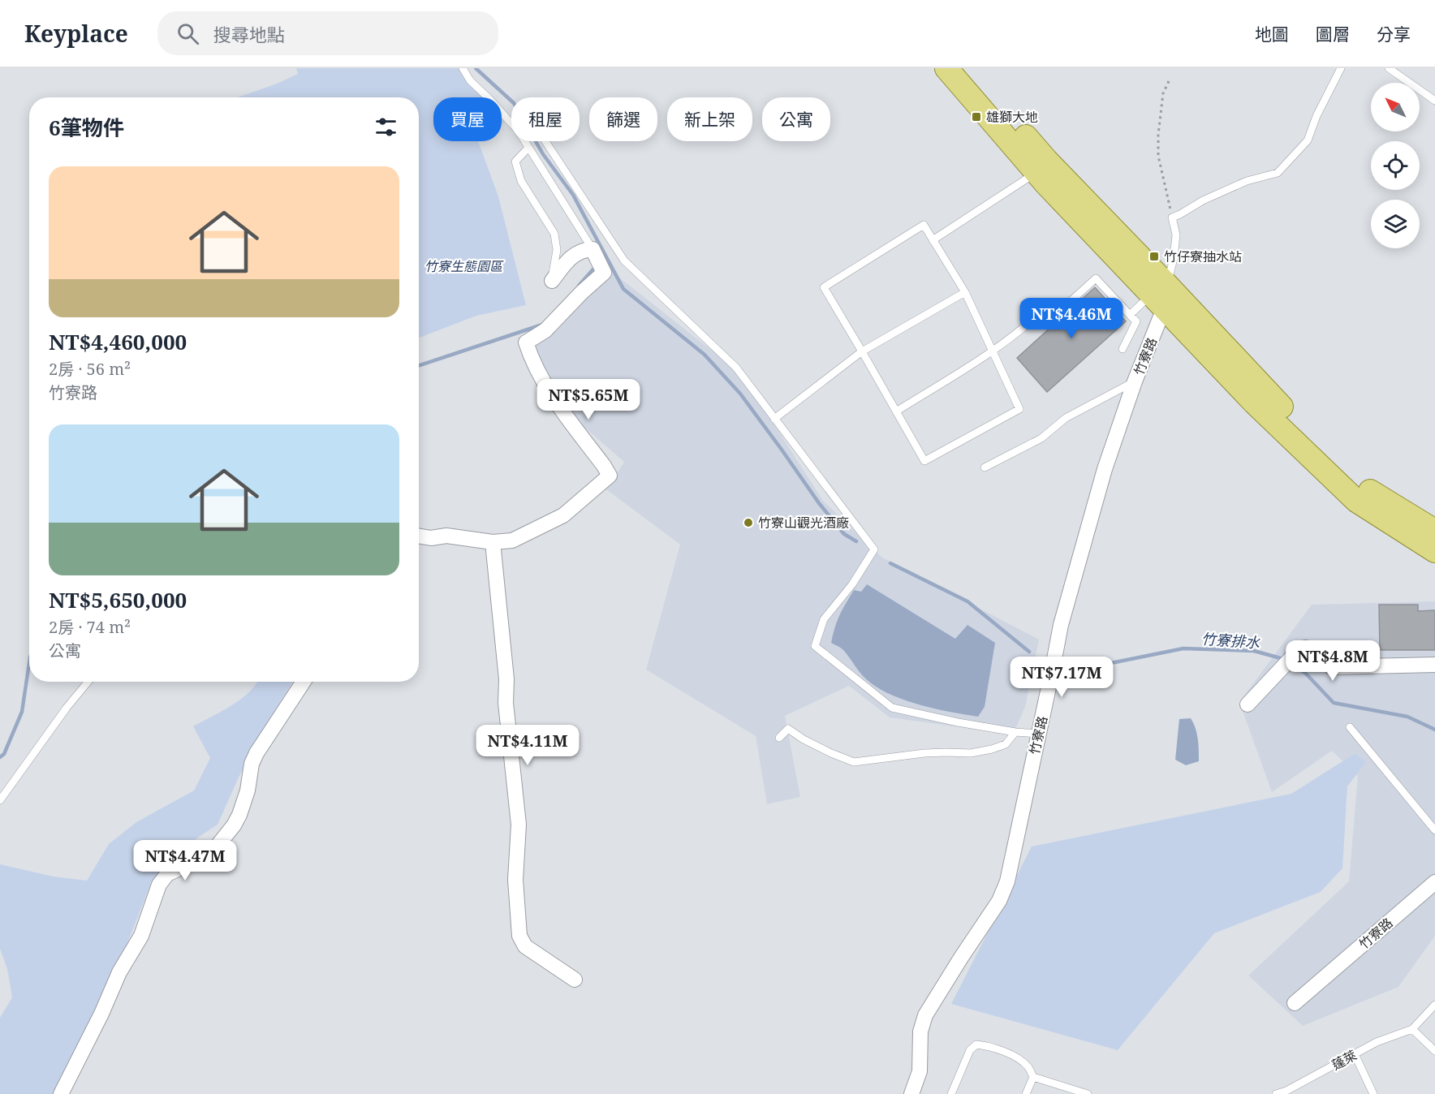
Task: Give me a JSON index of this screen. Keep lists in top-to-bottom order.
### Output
{
  "streets": {
    "street": ["竹寮路"],
    "lane": ["蓬萊"]
  },
  "water": ["竹寮排水"],
  "parks": ["竹寮生態園區"],
  "places": {
    "transit": ["雄獅大地", "竹仔寮抽水站"],
    "other": ["竹寮山觀光酒廠"]
  },
  "north": "top left",
  "page": {
    "header": "Keyplace",
    "search": "搜尋地點",
    "nav": ["地圖", "圖層", "分享"],
    "chip": [
      "買屋",
      "租屋",
      "篩選",
      "新上架",
      "公寓"
    ],
    "heading": "6筆物件",
    "list": [
      {
        "name": "NT$4,460,000",
        "note": "2房 · 56 m² · 竹寮路"
      },
      {
        "name": "NT$5,650,000",
        "note": "2房 · 74 m² · 公寓"
      }
    ],
    "price": [
      "NT$4.46M",
      "NT$5.65M",
      "NT$4.8M",
      "NT$7.17M",
      "NT$4.11M",
      "NT$4.47M"
    ]
  }
}
